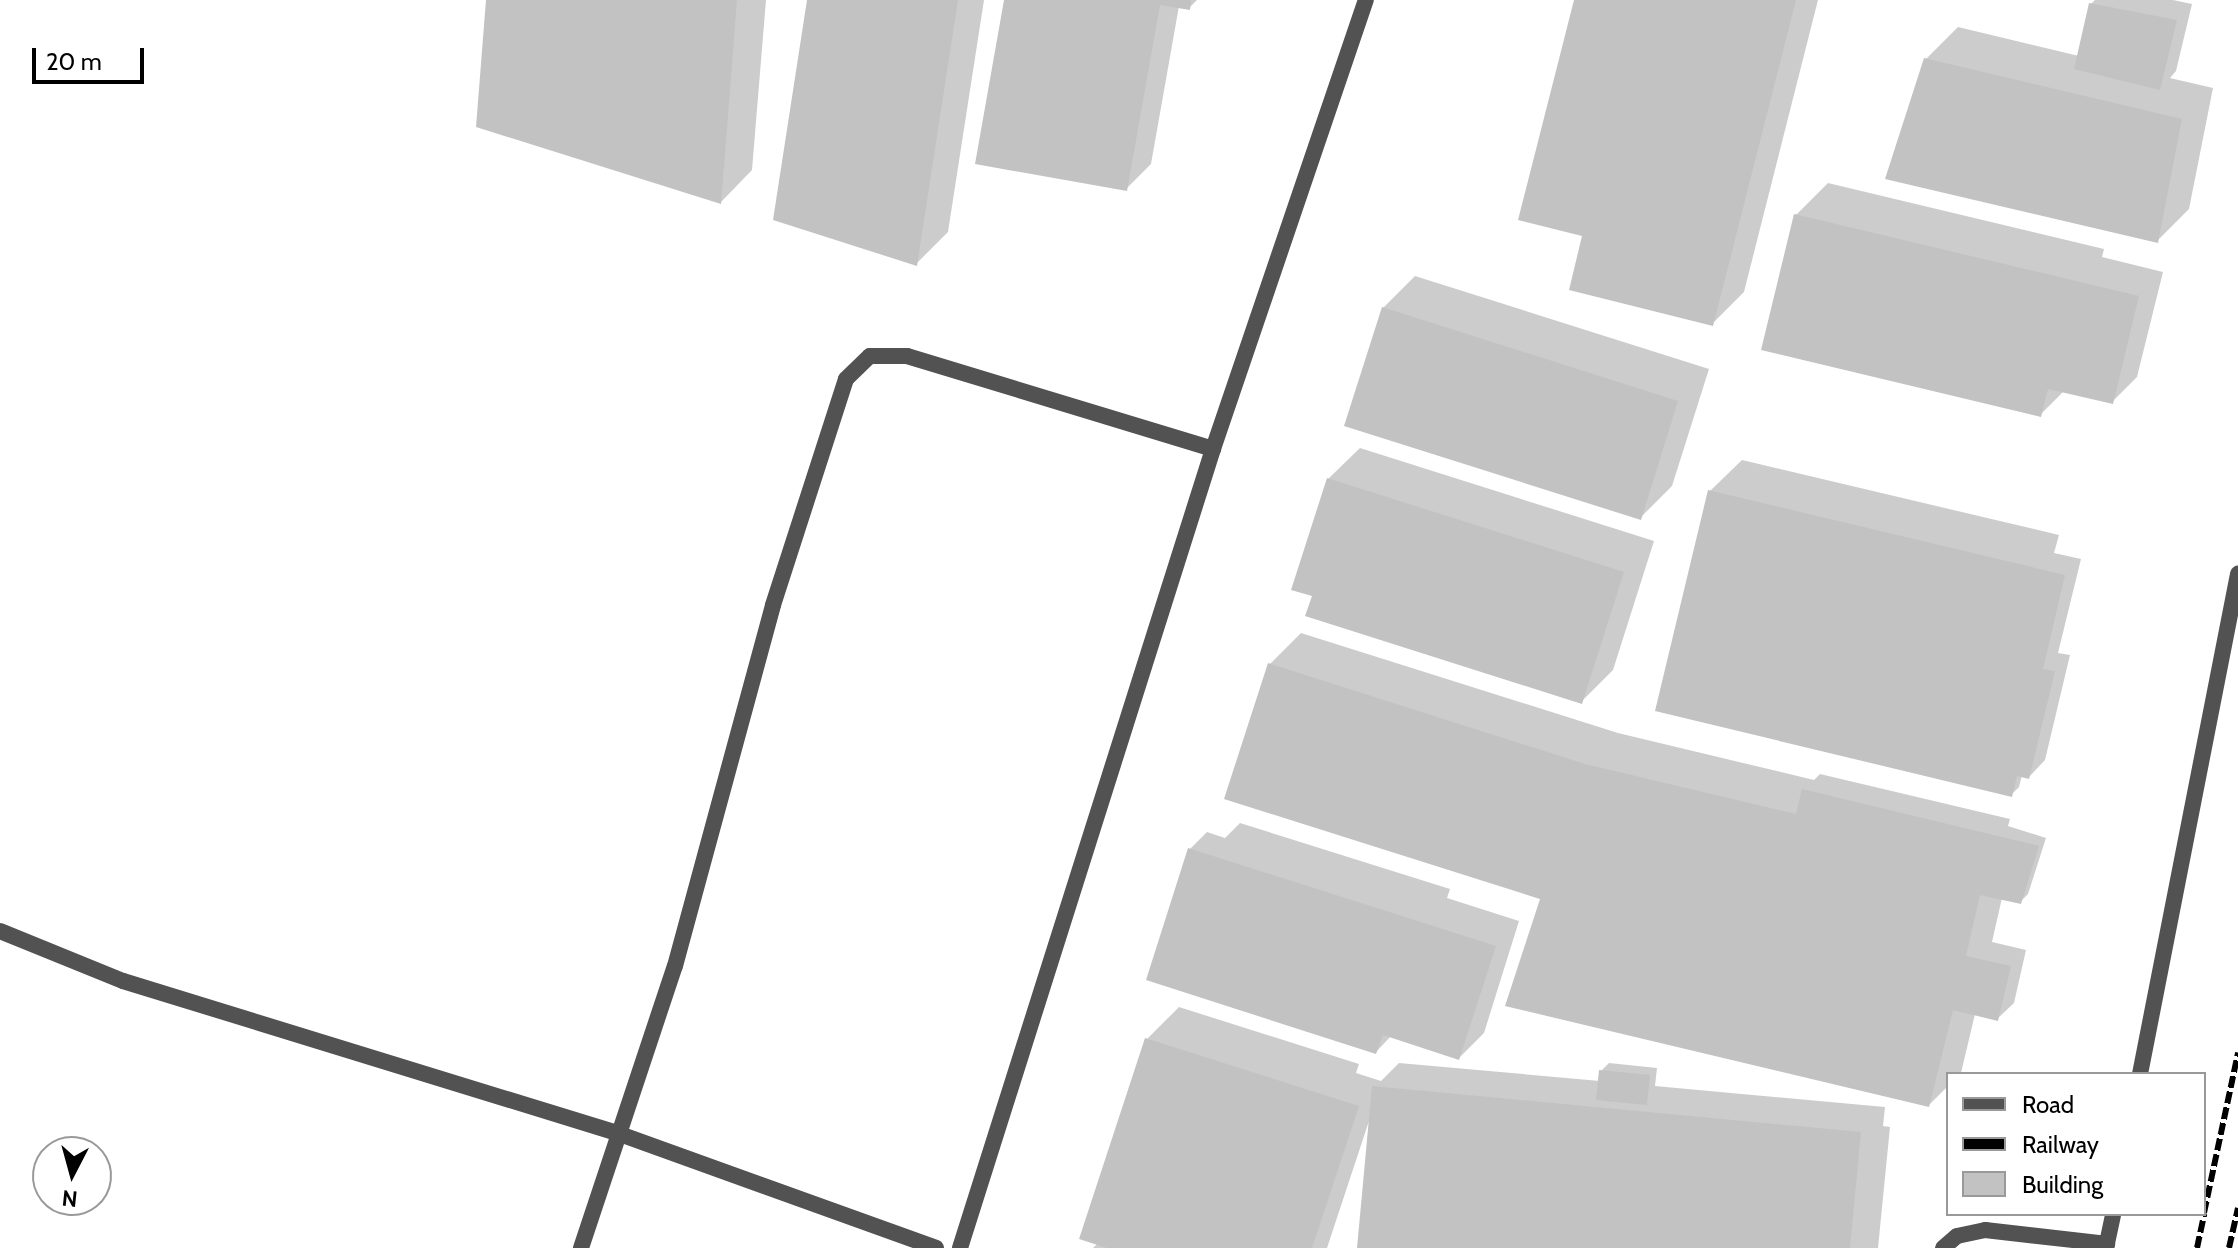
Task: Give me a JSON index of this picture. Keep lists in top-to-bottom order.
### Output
{
  "legend": ["Road", "Railway", "Building"],
  "scale_bar": "20 m",
  "north": "bottom"
}
